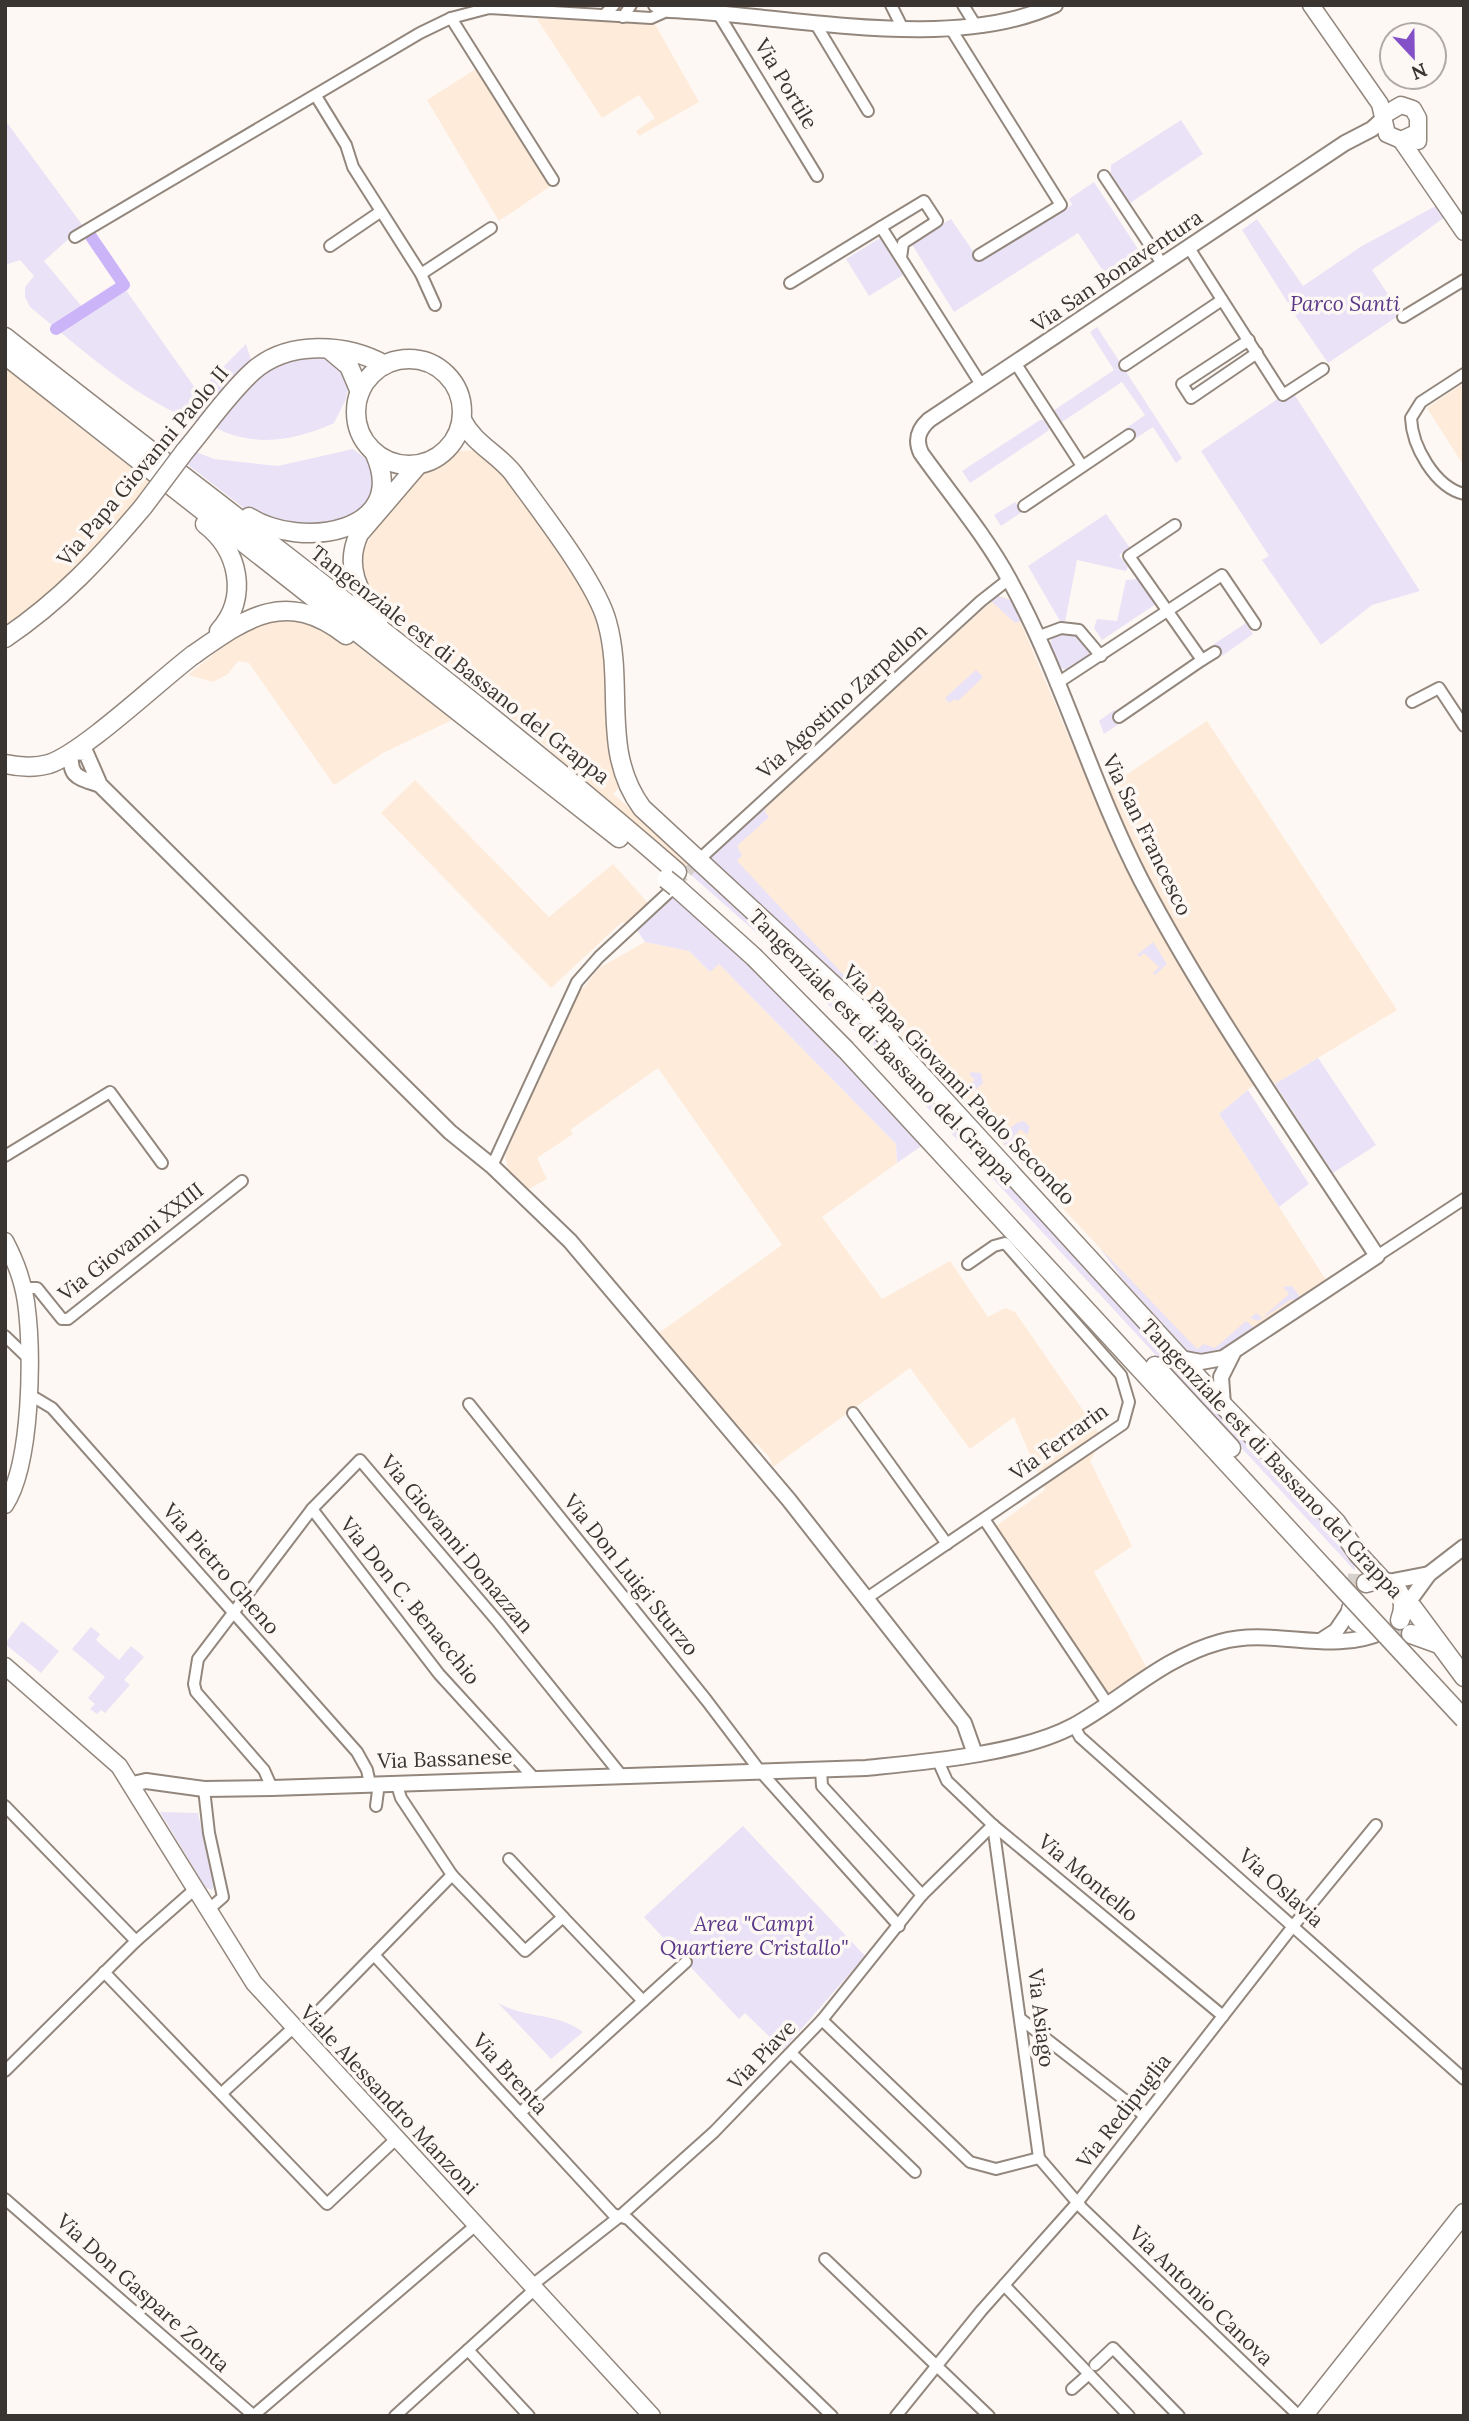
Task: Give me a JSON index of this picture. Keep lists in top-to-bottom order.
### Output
{
  "streets": {
    "main road": [
      "Via Papa Giovanni Paolo II",
      "Tangenziale est di Bassano del Grappa",
      "Via Papa Giovanni Paolo Secondo",
      "Via Giovanni XXIII",
      "Via Bassanese",
      "Viale Alessandro Manzoni"
    ],
    "street": [
      "Via Portile",
      "Via San Bonaventura",
      "Via Agostino Zarpellon",
      "Via San Francesco",
      "Via Ferrarin",
      "Via Giovanni Donazzan",
      "Via Pietro Gheno",
      "Via Don Luigi Sturzo",
      "Via Don C. Benacchio",
      "Via Montello",
      "Via Oslavia",
      "Via Asiago",
      "Via Piave",
      "Via Brenta",
      "Via Redipuglia",
      "Via Don Gaspare Zonta",
      "Via Antonio Canova"
    ]
  },
  "crossings": [
    ["Via San Bonaventura", "Via San Francesco"],
    ["Via Papa Giovanni Paolo II", "Via Papa Giovanni Paolo Secondo"],
    ["Via Agostino Zarpellon", "Via San Francesco"],
    ["Via Giovanni XXIII", "Via Pietro Gheno"],
    ["Via Giovanni Donazzan", "Via Pietro Gheno"],
    ["Via Giovanni Donazzan", "Via Don C. Benacchio"],
    ["Via Giovanni Donazzan", "Via Bassanese"],
    ["Via Pietro Gheno", "Via Bassanese"],
    ["Via Don Luigi Sturzo", "Via Bassanese"],
    ["Via Don C. Benacchio", "Via Bassanese"],
    ["Via Bassanese", "Via Montello"],
    ["Via Bassanese", "Via Oslavia"],
    ["Via Bassanese", "Viale Alessandro Manzoni"],
    ["Via Montello", "Via Asiago"],
    ["Via Montello", "Via Piave"],
    ["Via Montello", "Via Redipuglia"],
    ["Via Oslavia", "Via Redipuglia"],
    ["Via Asiago", "Via Piave"],
    ["Via Piave", "Via Brenta"],
    ["Via Piave", "Viale Alessandro Manzoni"],
    ["Via Redipuglia", "Via Antonio Canova"]
  ],
  "parks": ["Parco Santi", "Area \"Campi Quartiere Cristallo\""],
  "north": "bottom"
}
